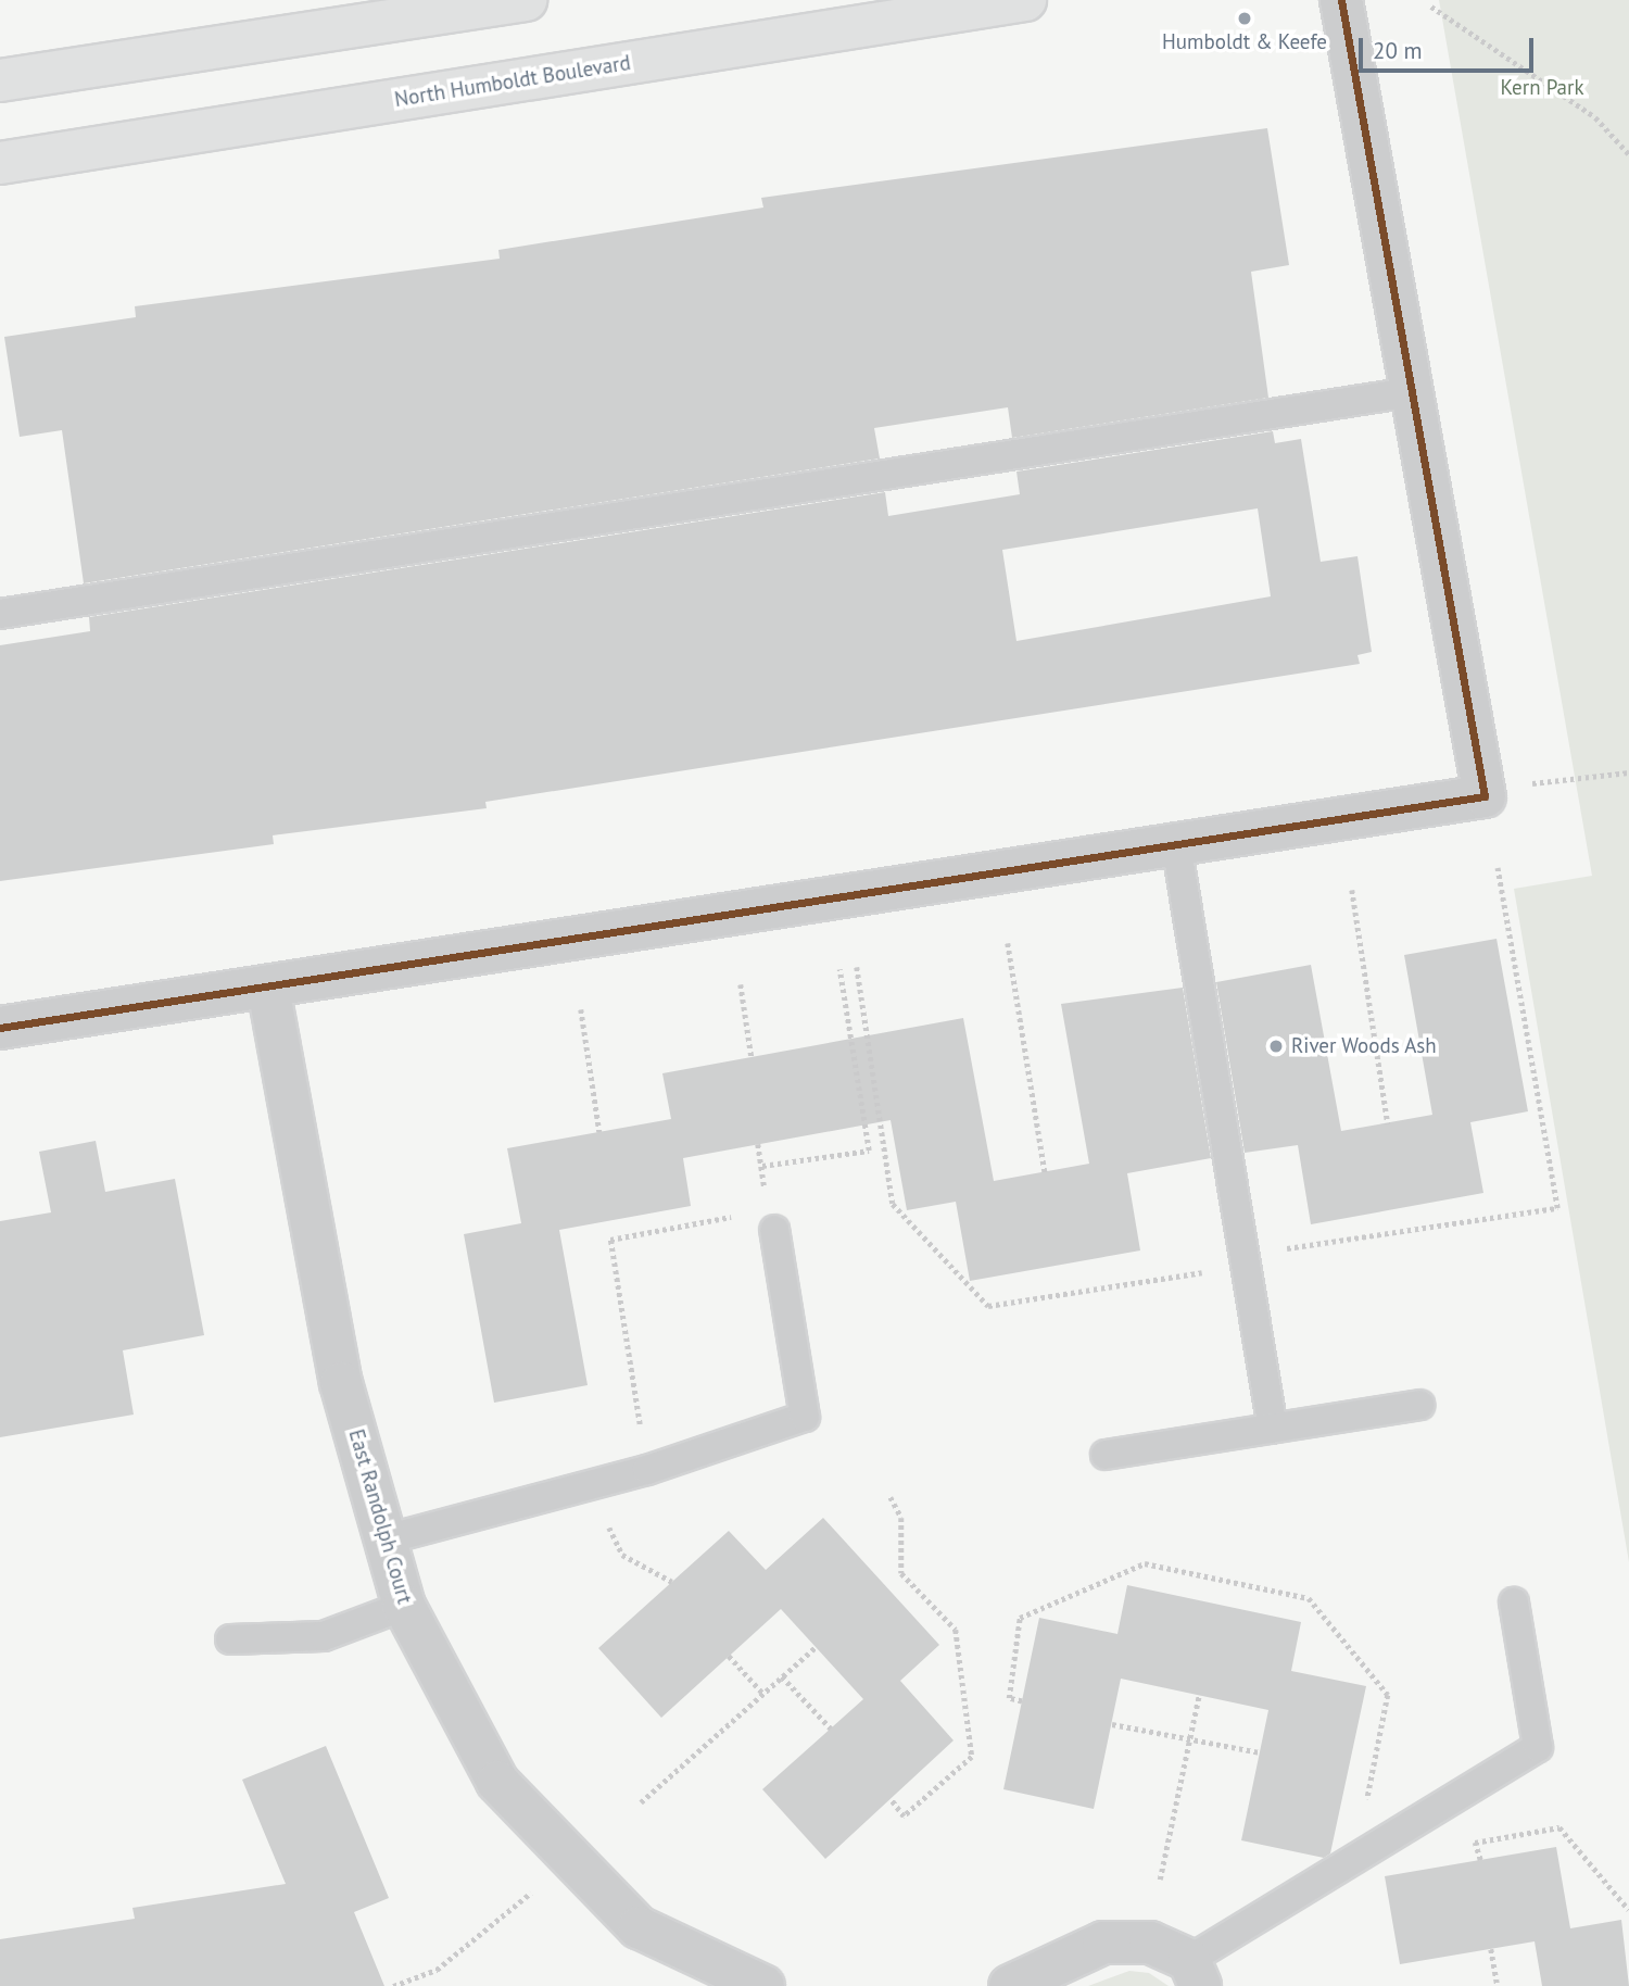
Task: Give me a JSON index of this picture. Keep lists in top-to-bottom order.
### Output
{
  "streets": {
    "main road": ["North Humboldt Boulevard"],
    "street": ["East Randolph Court"]
  },
  "parks": ["Kern Park"],
  "places": ["Humboldt & Keefe", "River Woods Ash"],
  "scale_bar": "20 m"
}
